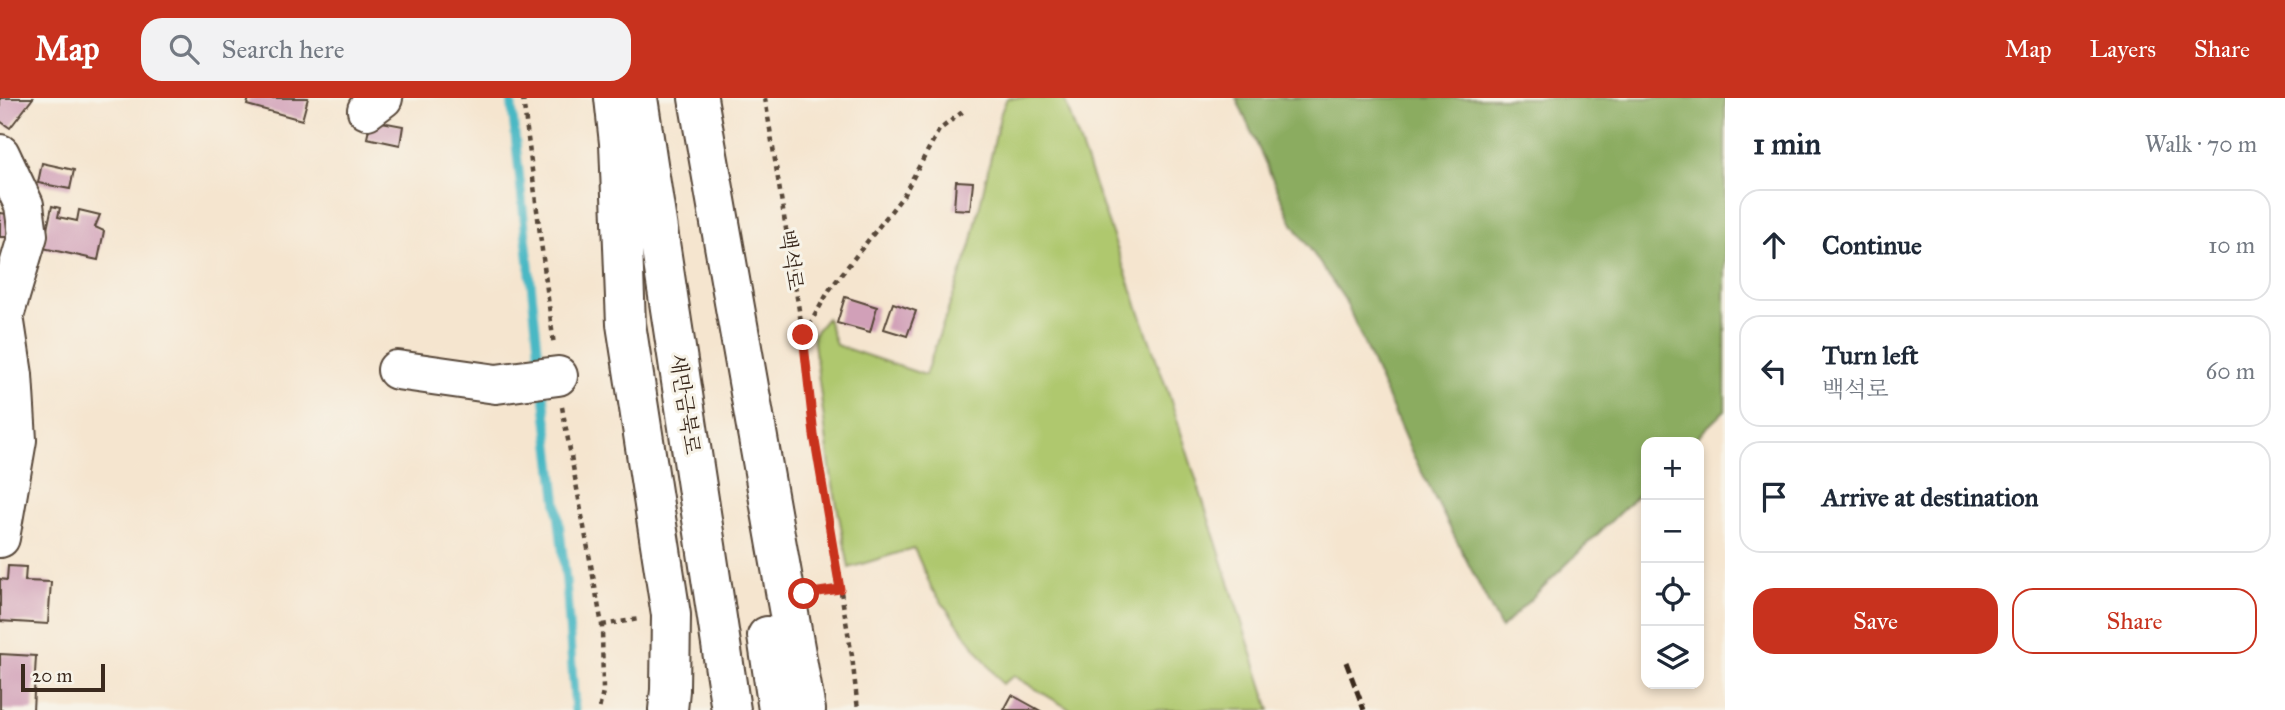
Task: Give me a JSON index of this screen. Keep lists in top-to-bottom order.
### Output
{
  "streets": {
    "main road": ["새만금북로"],
    "path": ["백석로"]
  },
  "scale_bar": "20 m",
  "page": {
    "header": "Map",
    "search": "Search here",
    "nav": ["Map", "Layers", "Share"],
    "heading": ["1 min", "Walk · 70 m"],
    "list": [
      ["Continue", "10 m"],
      ["Turn left", "백석로", "60 m"],
      "Arrive at destination"
    ],
    "map_buttons": ["+", "−"],
    "buttons": ["Save", "Share"],
    "scale": "20 m"
  }
}
